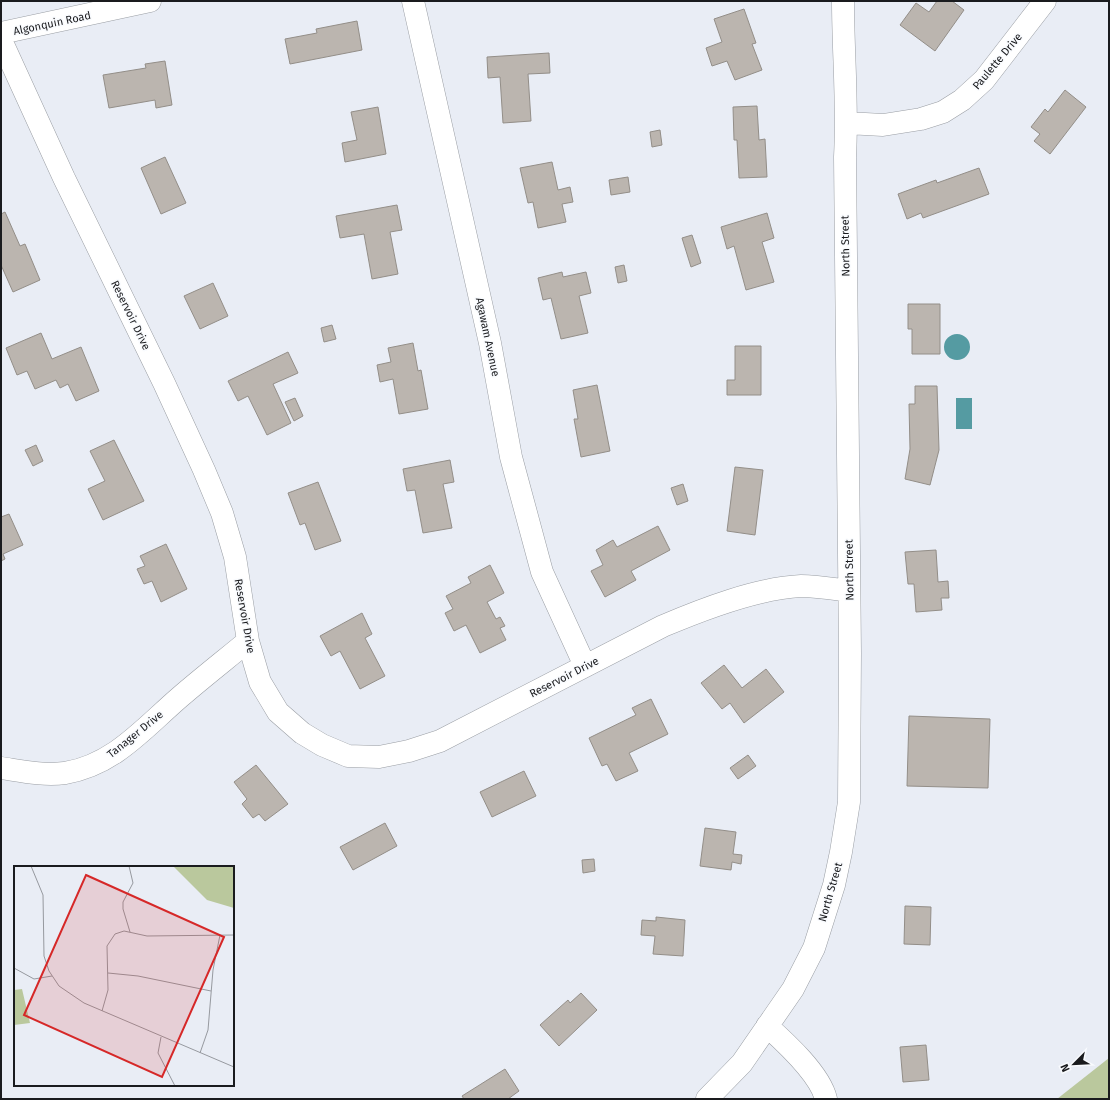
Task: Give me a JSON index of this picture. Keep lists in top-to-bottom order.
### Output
{
  "streets": {
    "street": [
      "Algonquin Road",
      "Paulette Drive",
      "North Street",
      "Reservoir Drive",
      "Agawam Avenue",
      "Tanager Drive"
    ]
  },
  "crossings": [
    ["Paulette Drive", "North Street"],
    ["North Street", "Reservoir Drive"],
    ["Reservoir Drive", "Agawam Avenue"],
    ["Reservoir Drive", "Tanager Drive"]
  ],
  "north": "bottom left"
}
